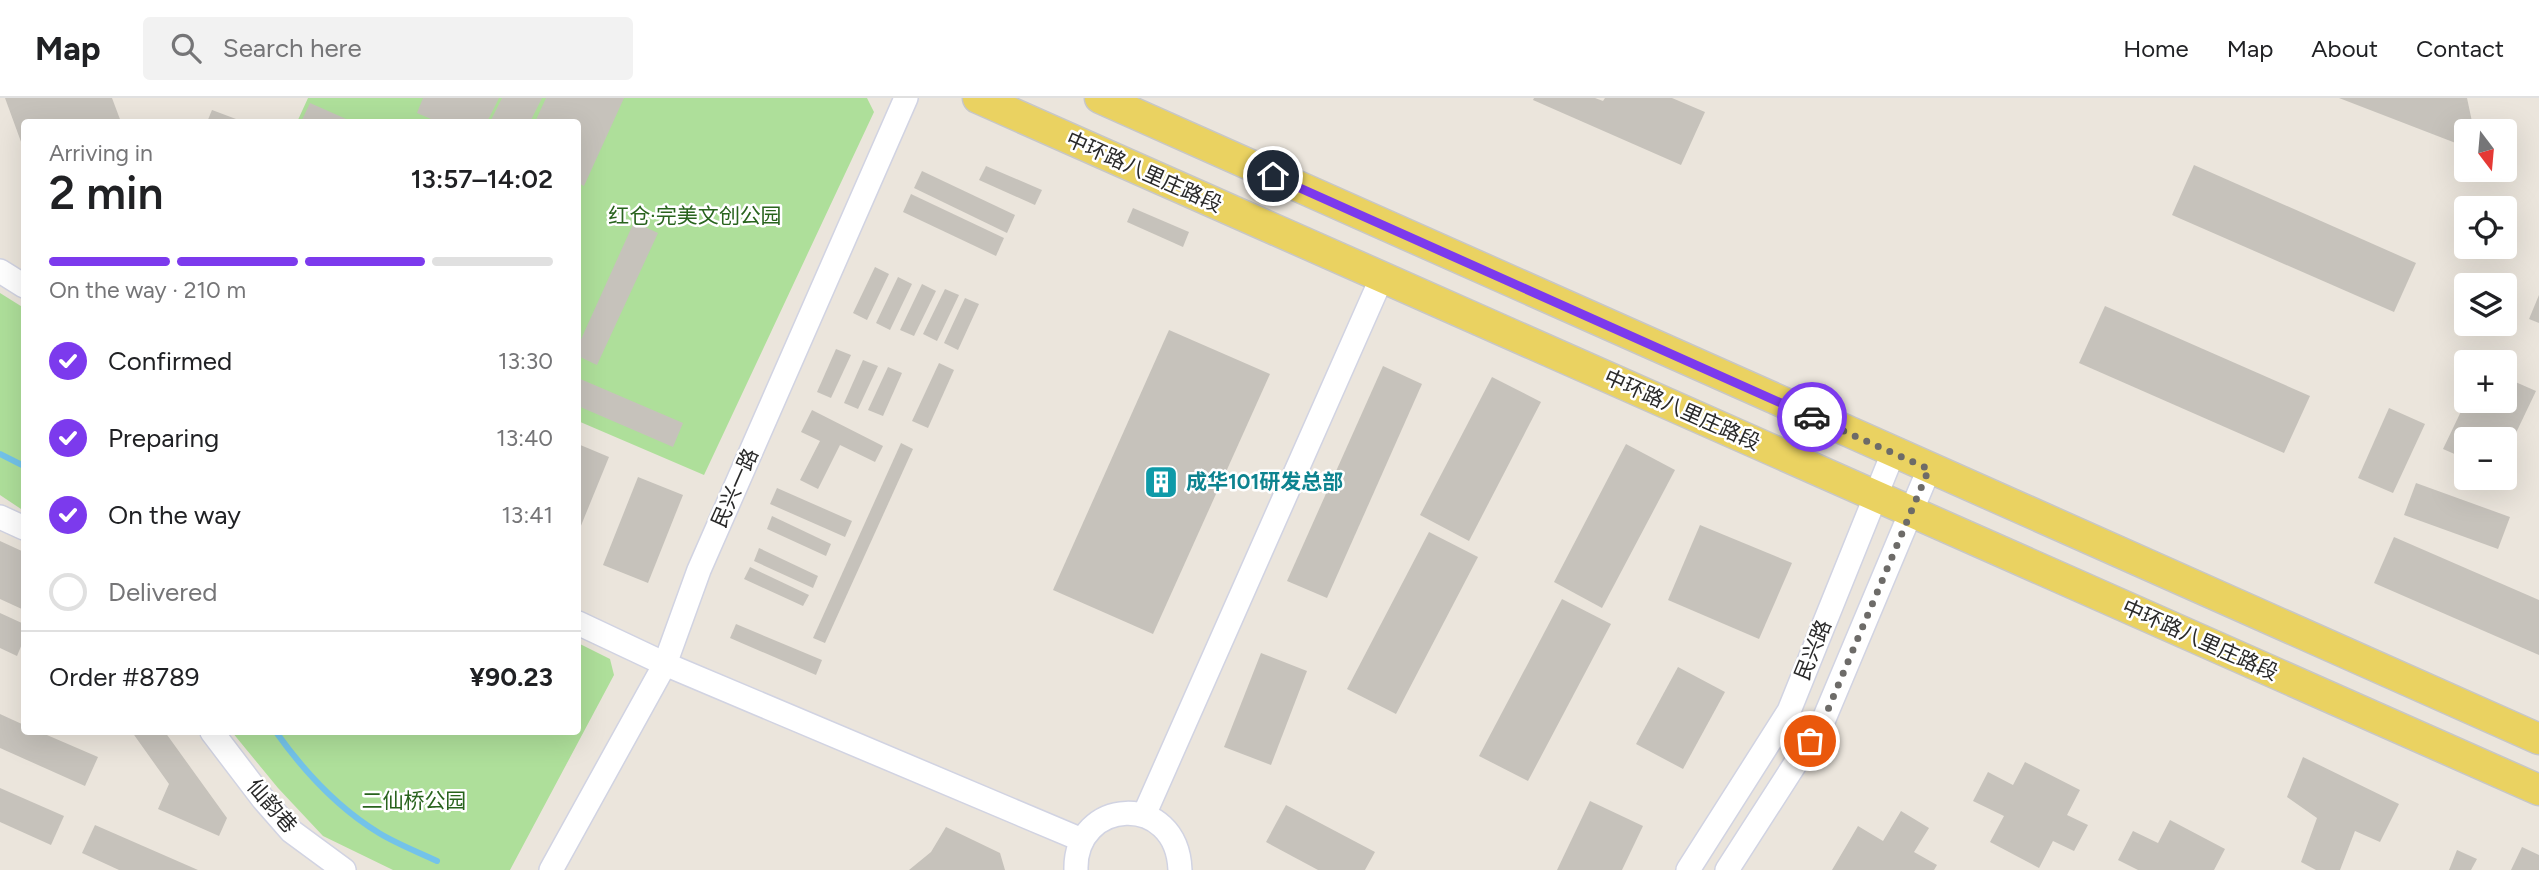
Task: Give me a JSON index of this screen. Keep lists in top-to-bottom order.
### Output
{
  "streets": {
    "main road": ["中环路八里庄路段"],
    "street": ["民兴一路", "民兴路", "仙韵巷"]
  },
  "crossings": [
    ["中环路八里庄路段", "民兴路"]
  ],
  "parks": ["红仓·完美文创公园", "二仙桥公园"],
  "places": {
    "building": ["成华101研发总部"]
  },
  "north": "bottom",
  "page": {
    "header": "Map",
    "search": "Search here",
    "nav": [
      "Home",
      "Map",
      "About",
      "Contact"
    ],
    "map_buttons": ["+", "−"],
    "heading": ["2 min", "Arriving in", "13:57–14:02"],
    "panel": ["Order #8789", "¥90.23"],
    "bar": "On the way · 210 m",
    "list": [
      ["Confirmed", "13:30"],
      ["Preparing", "13:40"],
      ["On the way", "13:41"],
      "Delivered"
    ]
  }
}
